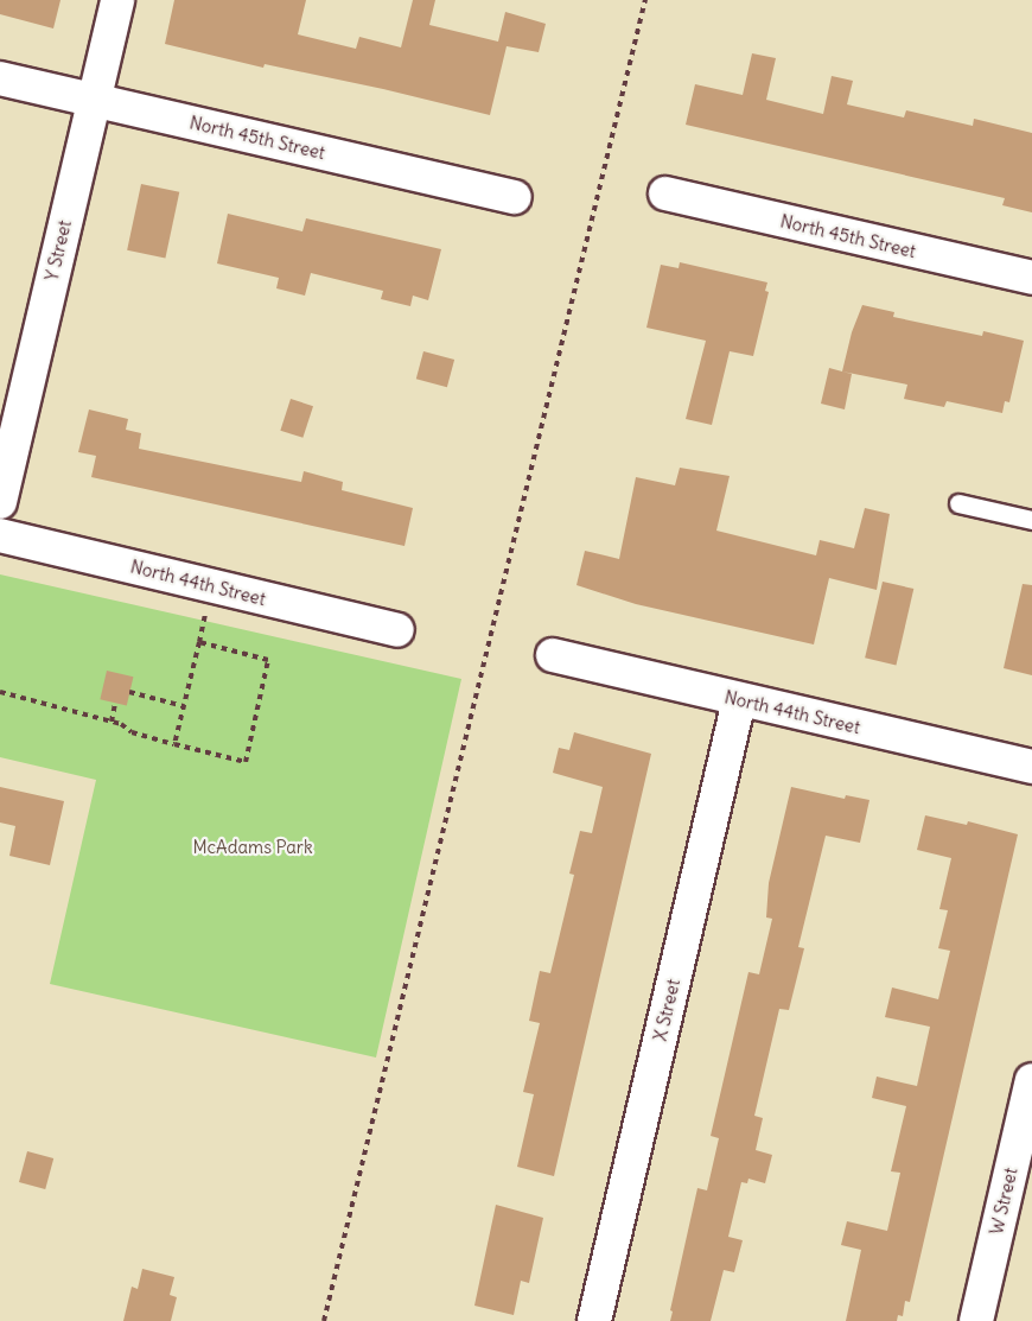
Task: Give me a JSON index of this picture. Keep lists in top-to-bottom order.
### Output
{
  "streets": {
    "street": [
      "North 45th Street",
      "Y Street",
      "North 44th Street",
      "X Street",
      "W Street"
    ]
  },
  "crossings": [
    ["North 45th Street", "Y Street"],
    ["North 44th Street", "X Street"]
  ],
  "parks": ["McAdams Park"]
}
